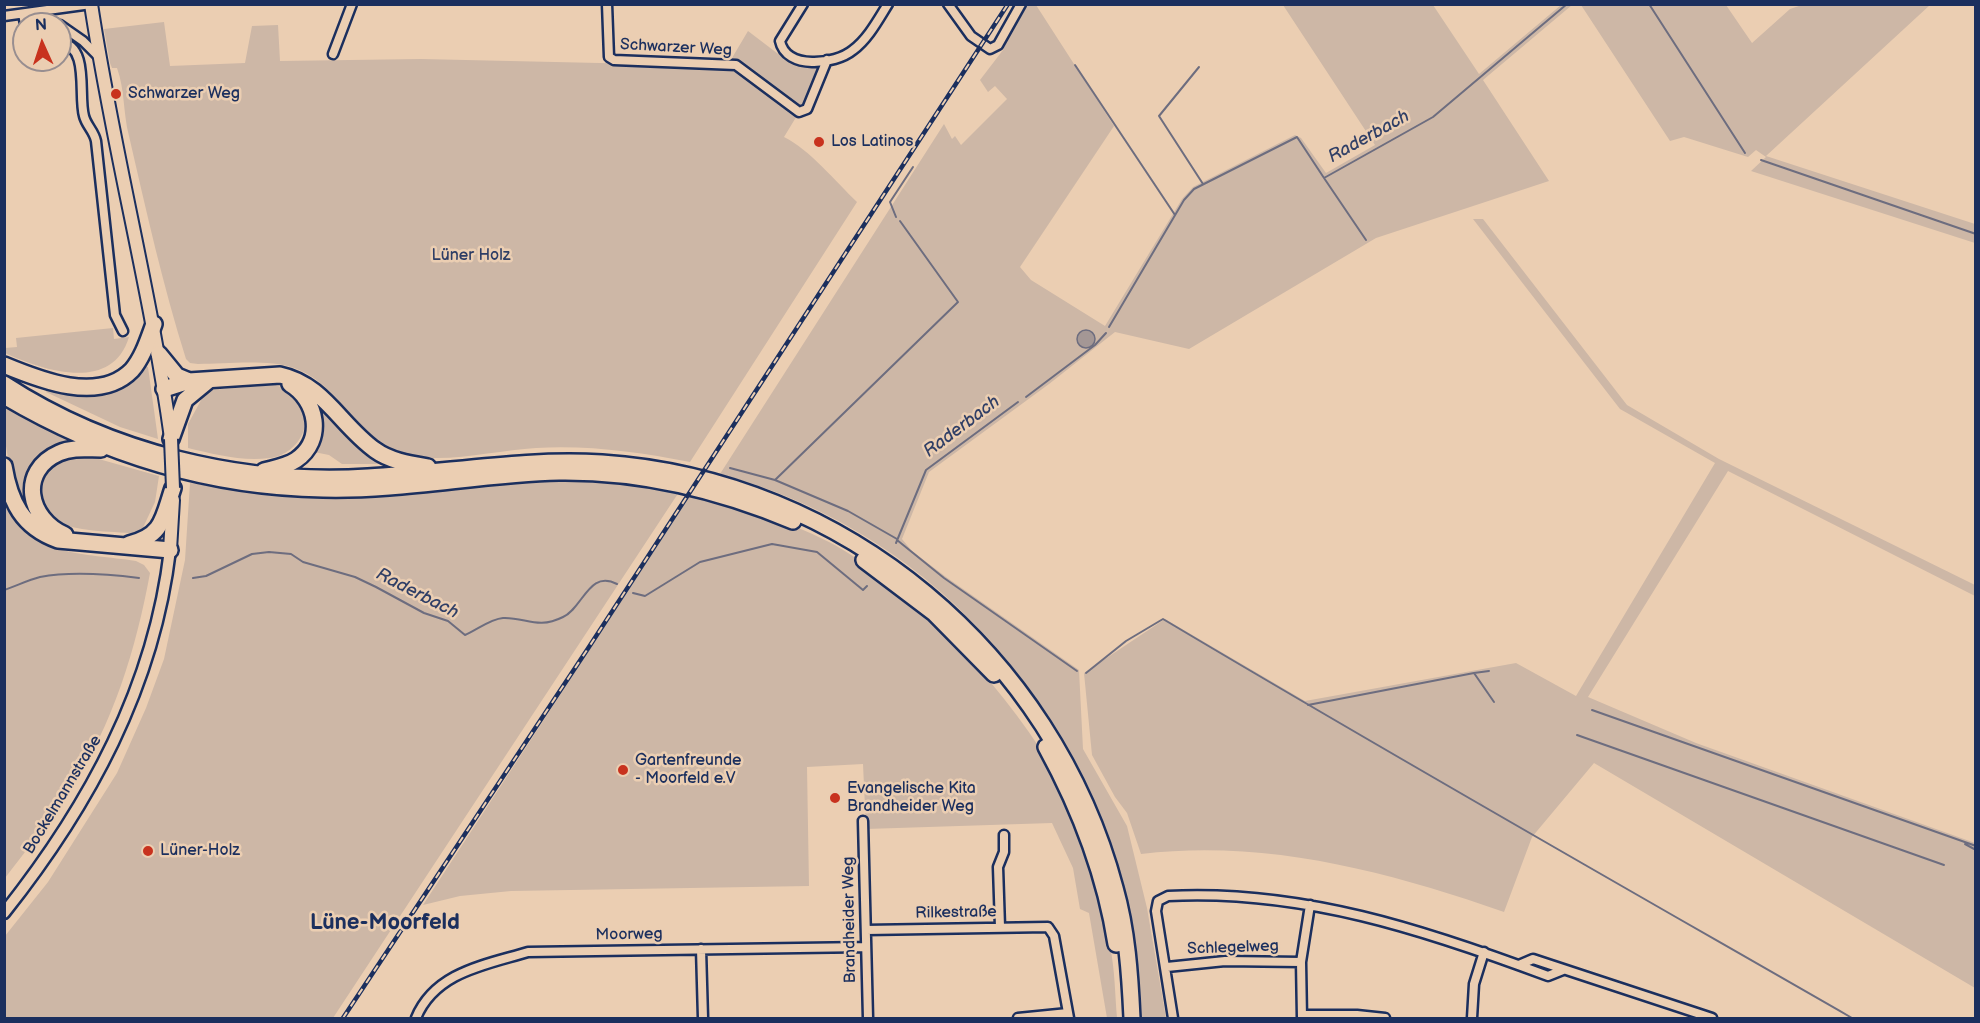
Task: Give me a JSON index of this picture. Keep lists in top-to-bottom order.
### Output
{
  "streets": {
    "main road": ["Bockelmannstraße"],
    "street": [
      "Schwarzer Weg",
      "Rilkestraße",
      "Brandheider Weg",
      "Moorweg",
      "Schlegelweg"
    ]
  },
  "crossings": [
    ["Rilkestraße", "Brandheider Weg"],
    ["Brandheider Weg", "Moorweg"]
  ],
  "districts": ["Lüne-Moorfeld"],
  "water": ["Raderbach"],
  "parks": ["Lüner Holz"],
  "places": [
    "Schwarzer Weg",
    "Los Latinos",
    "Gartenfreunde - Moorfeld e.V",
    "Evangelische Kita Brandheider Weg",
    "Lüner-Holz"
  ],
  "north": "top"
}
